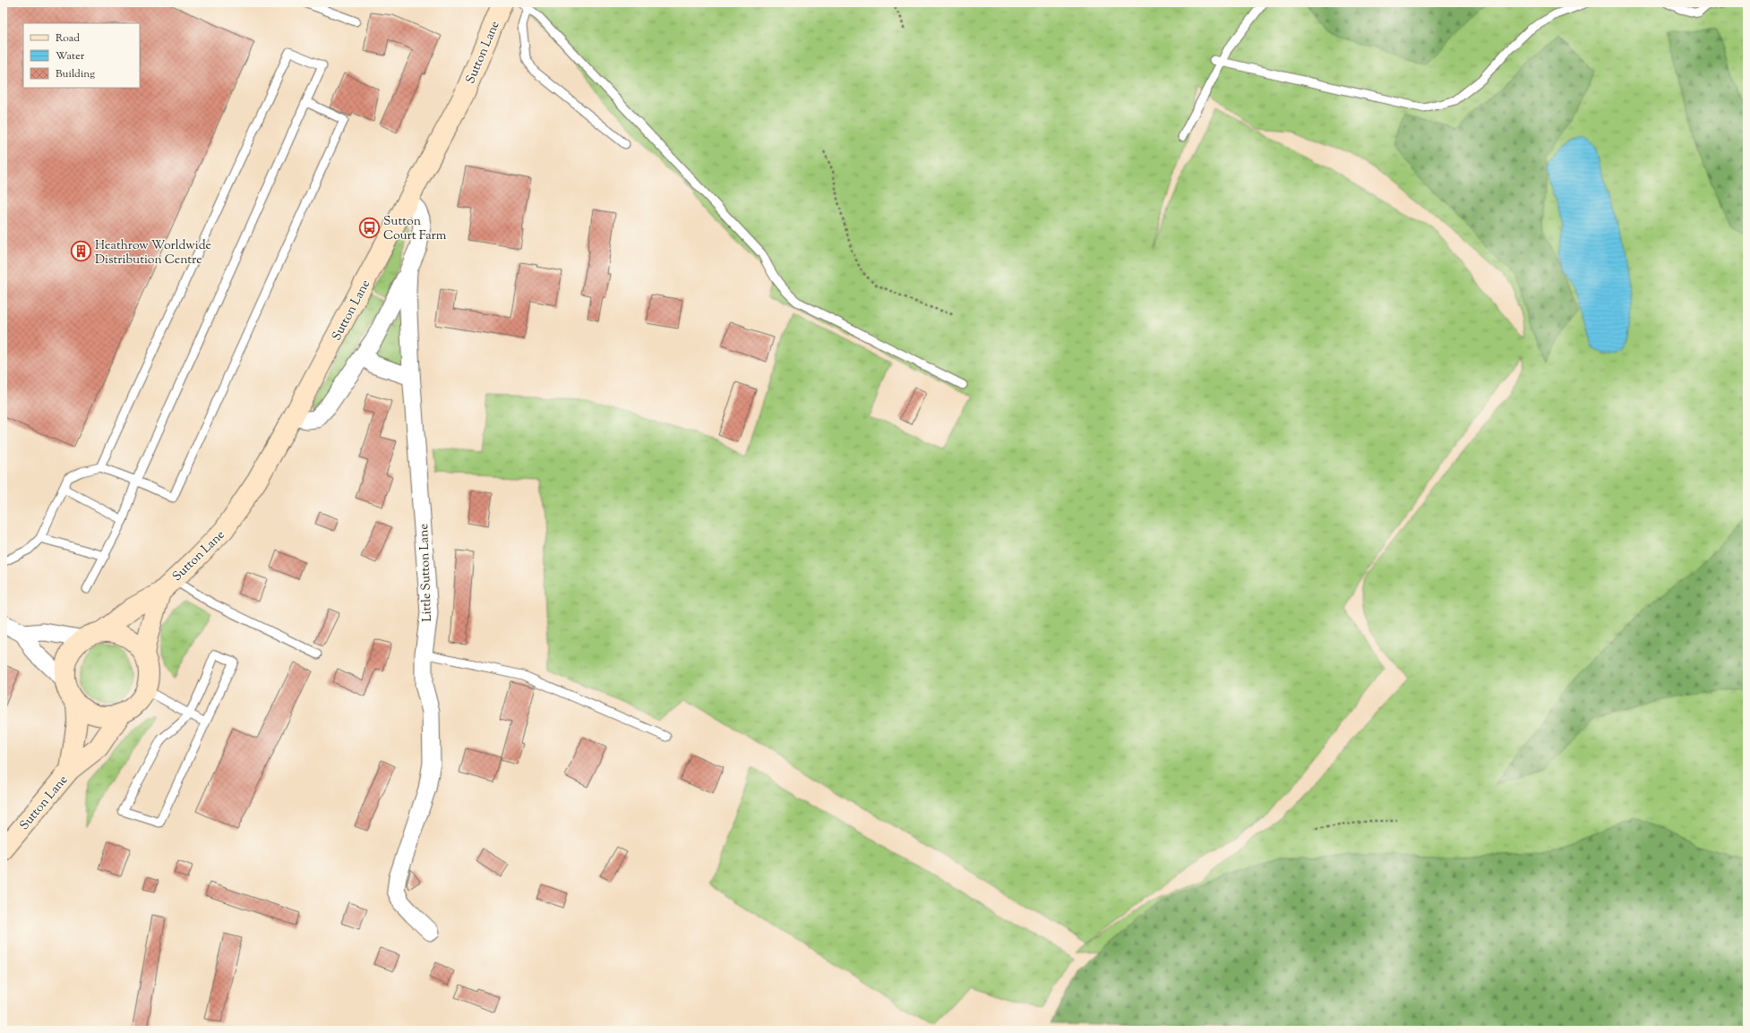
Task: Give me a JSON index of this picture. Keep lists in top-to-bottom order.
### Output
{
  "streets": {
    "street": ["Sutton Lane", "Little Sutton Lane"]
  },
  "crossings": [
    ["Sutton Lane", "Little Sutton Lane"]
  ],
  "places": {
    "bus stop": ["Sutton Court Farm"],
    "building": ["Heathrow Worldwide Distribution Centre"]
  },
  "legend": ["Road", "Water", "Building"]
}
